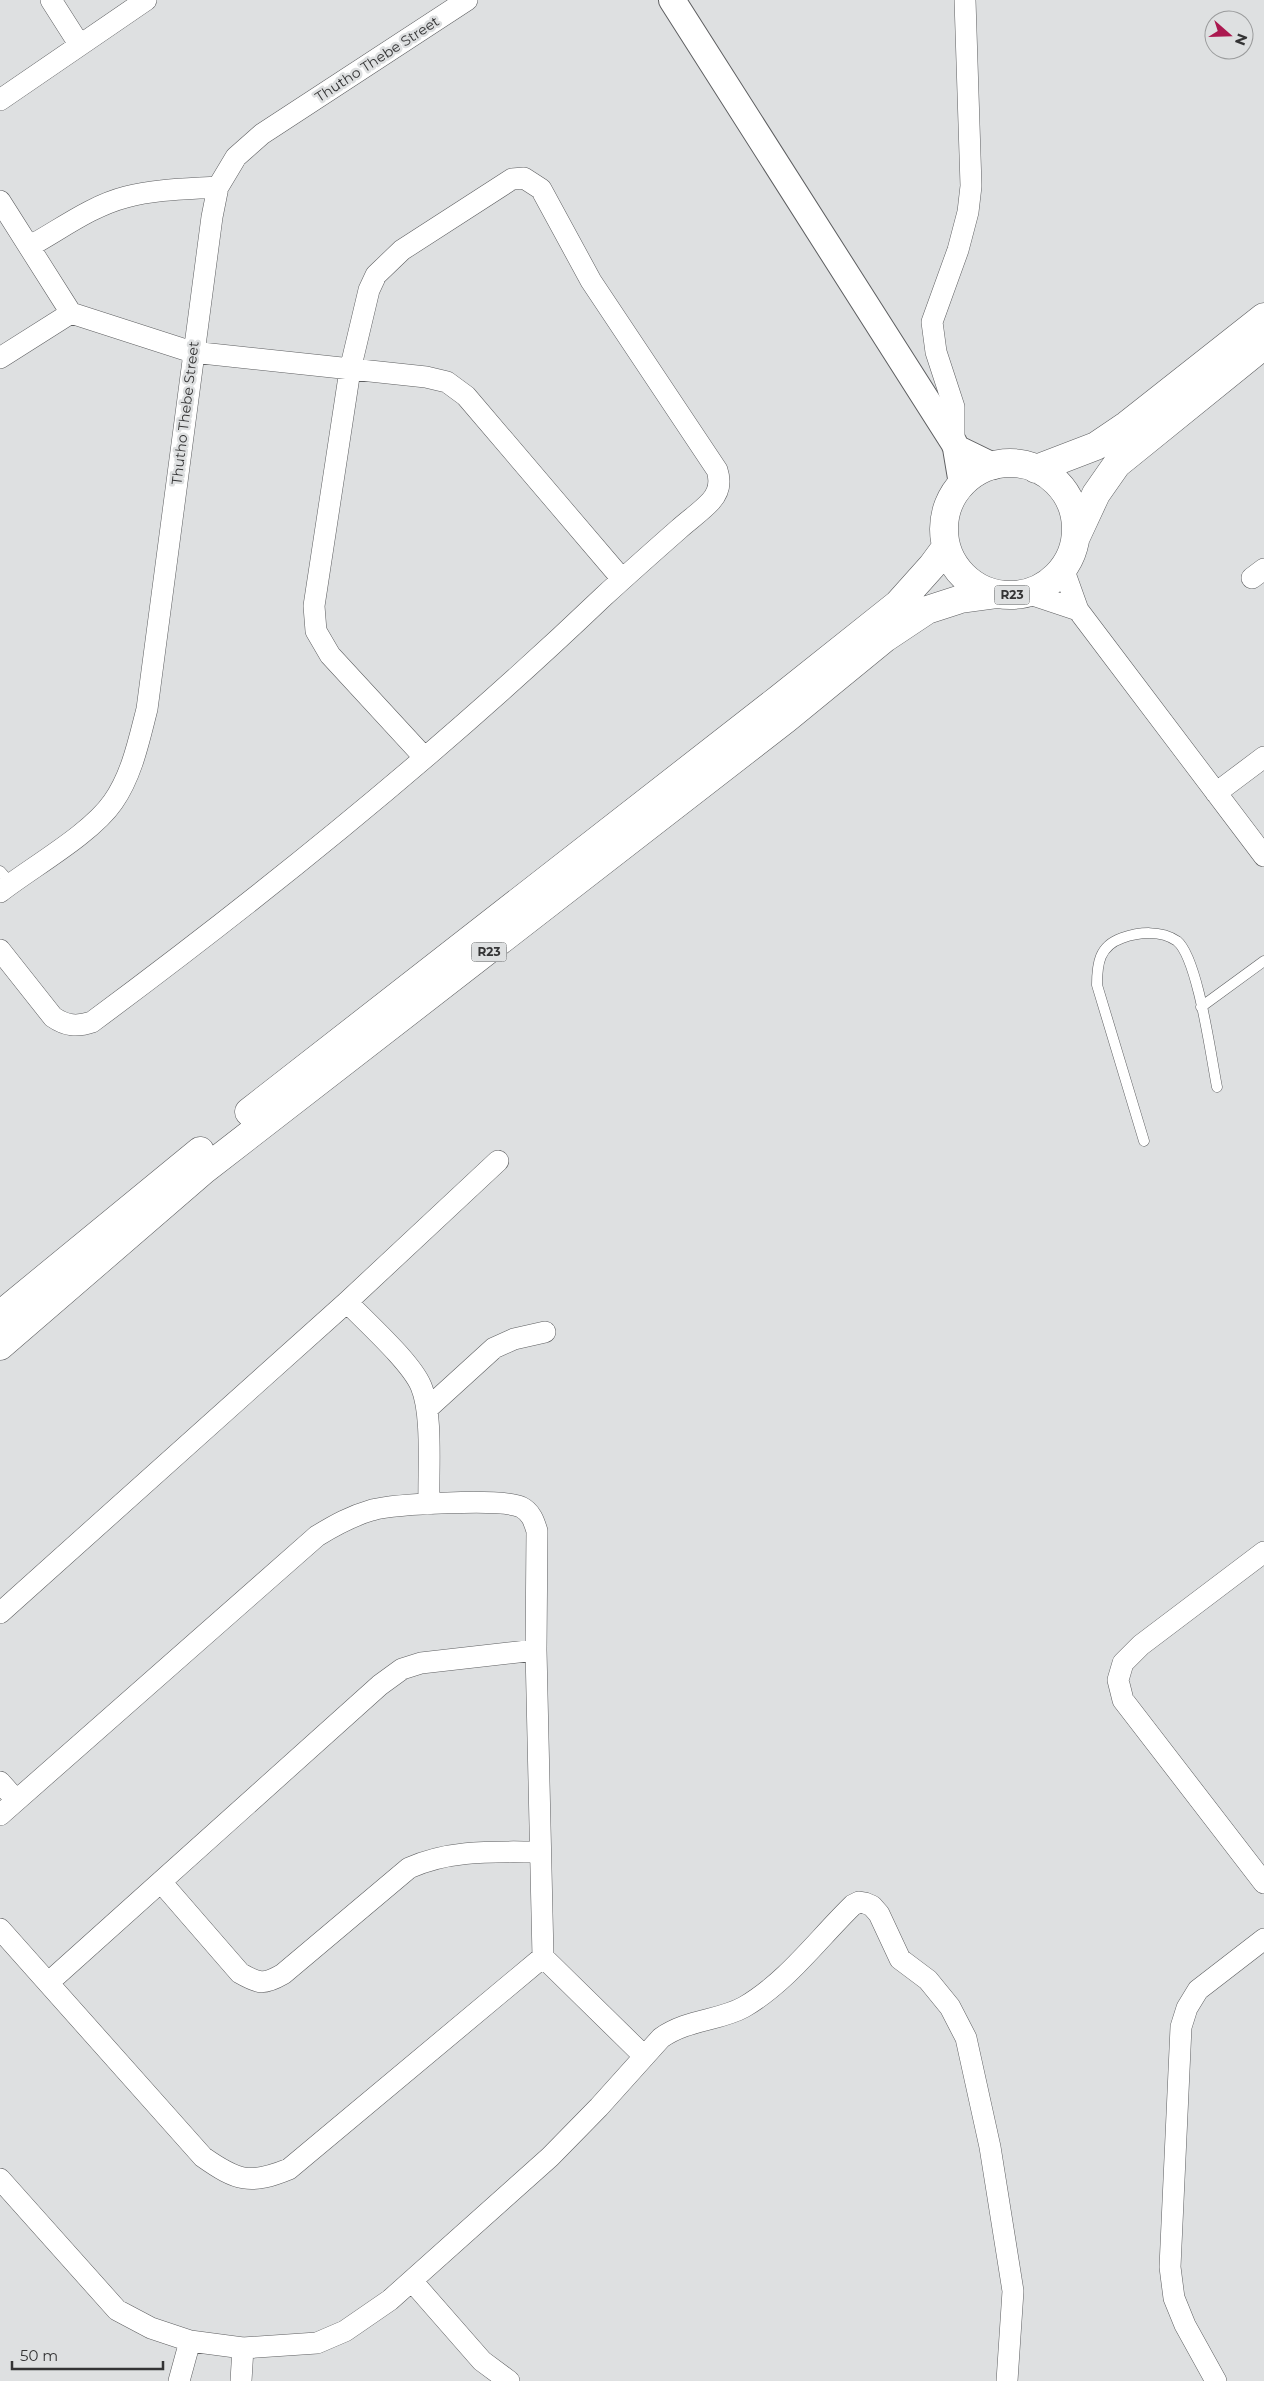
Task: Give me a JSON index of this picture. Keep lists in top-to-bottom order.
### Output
{
  "streets": {
    "main road": ["R23"],
    "street": ["Thutho Thebe Street"]
  },
  "scale_bar": "50 m",
  "north": "right"
}
